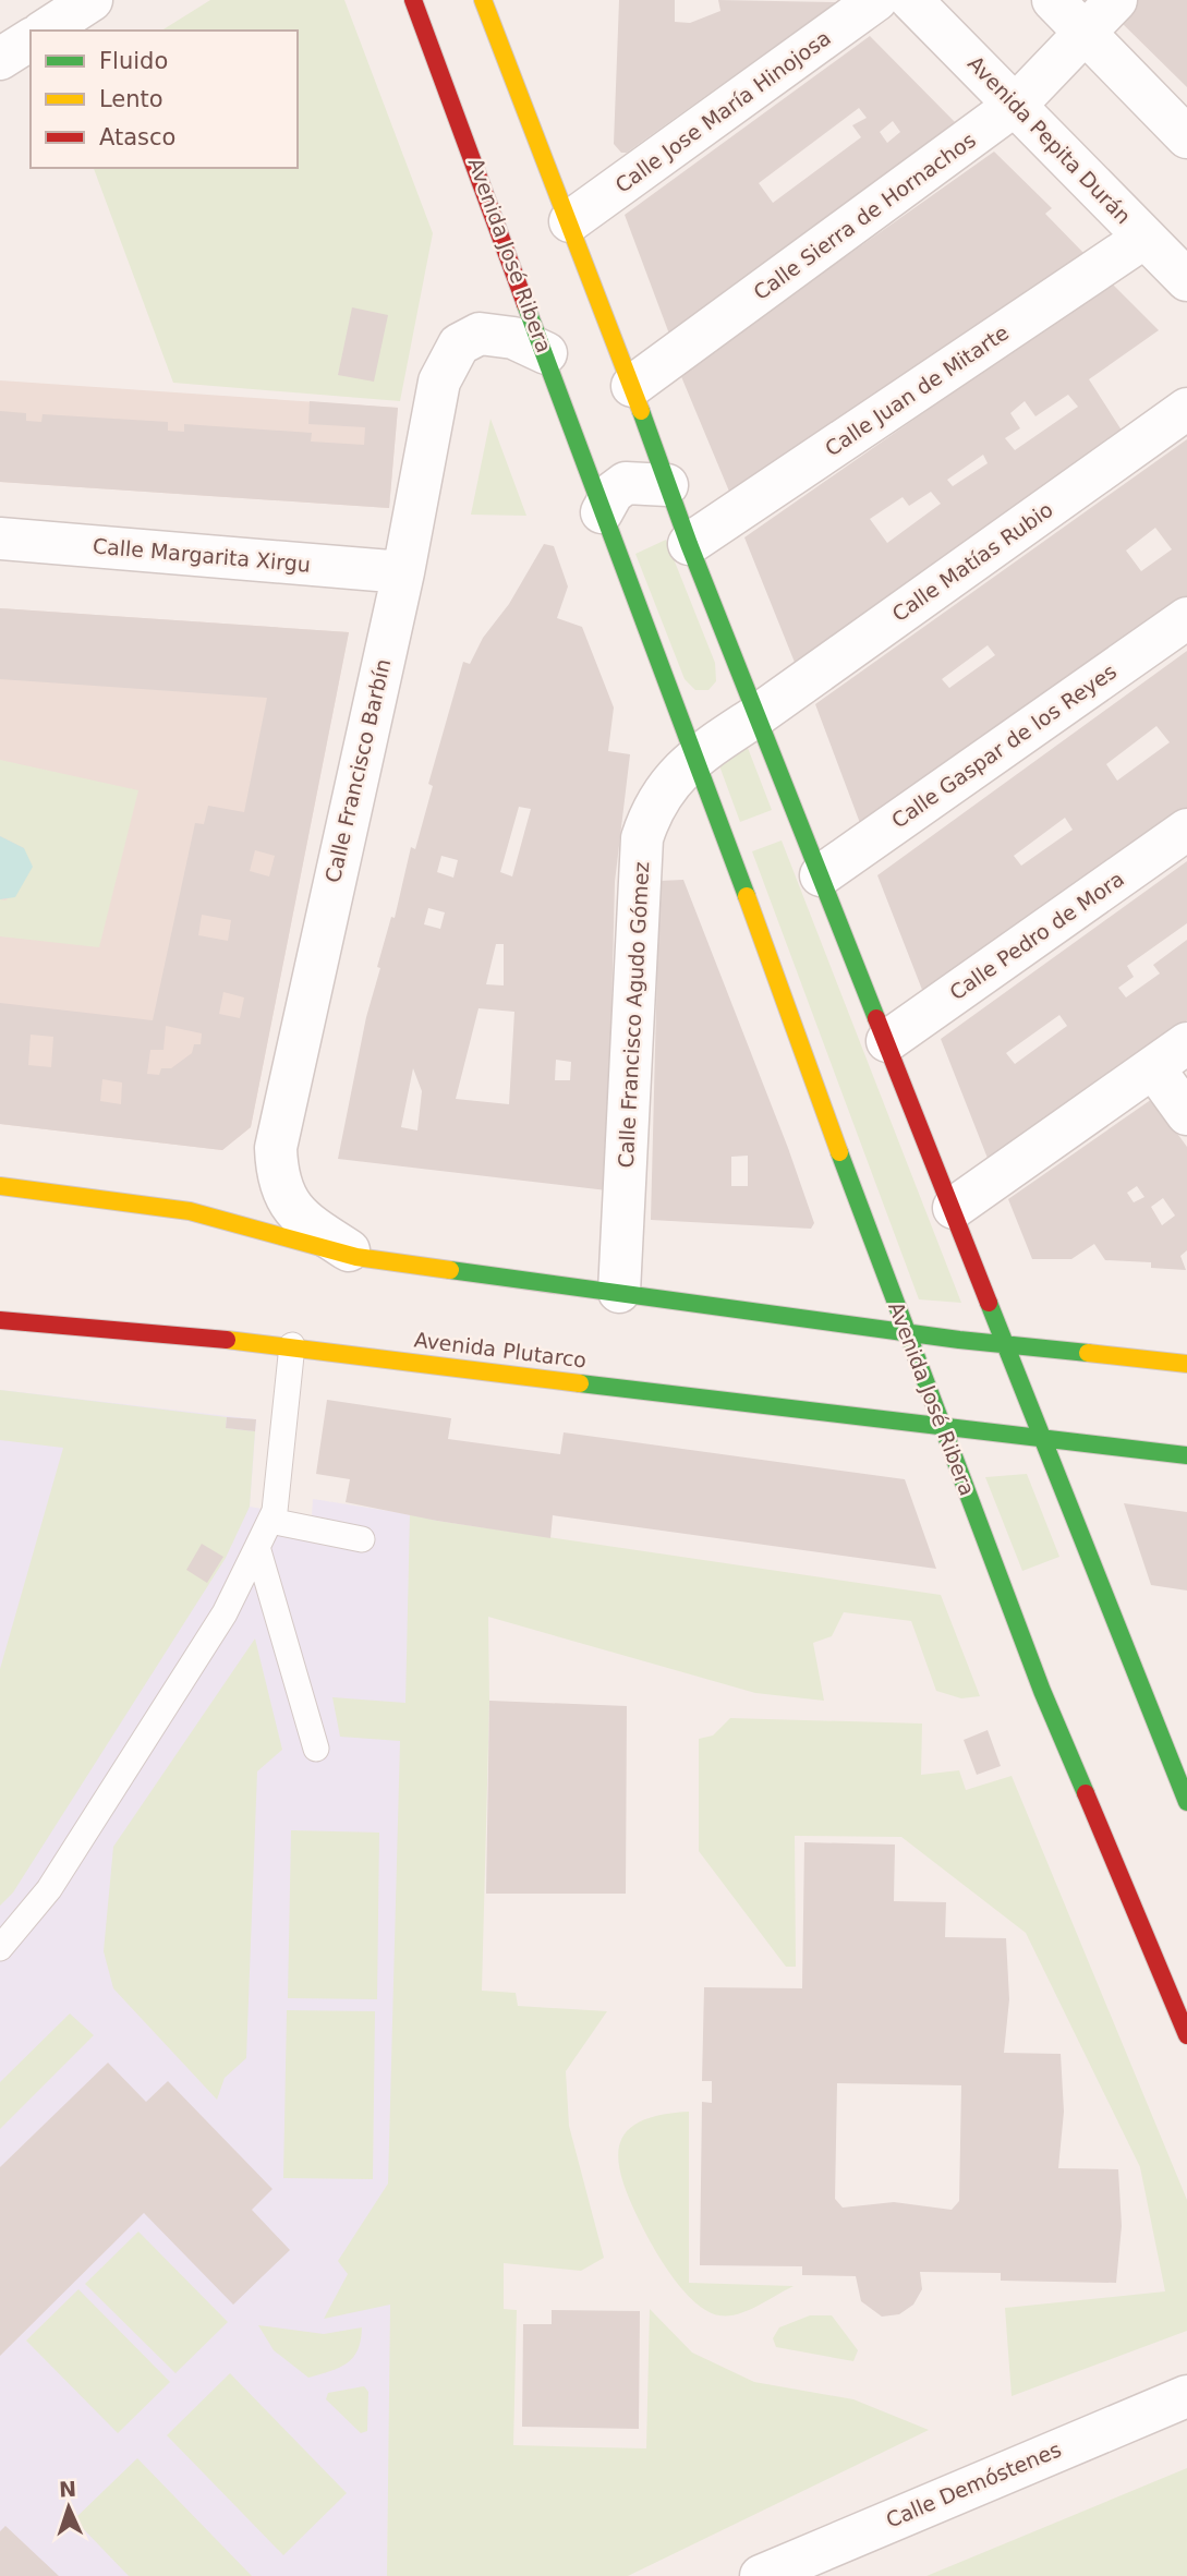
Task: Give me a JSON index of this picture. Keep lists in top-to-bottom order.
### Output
{
  "streets": {
    "street": [
      "Calle Jose María Hinojosa",
      "Avenida Pepita Durán",
      "Calle Sierra de Hornachos",
      "Avenida José Ribera",
      "Calle Juan de Mitarte",
      "Calle Margarita Xirgu",
      "Calle Matías Rubio",
      "Calle Gaspar de los Reyes",
      "Calle Francisco Barbín",
      "Calle Pedro de Mora",
      "Calle Francisco Agudo Gómez",
      "Avenida Plutarco",
      "Calle Demóstenes"
    ]
  },
  "crossings": [
    ["Avenida Pepita Durán", "Calle Sierra de Hornachos"],
    ["Avenida Pepita Durán", "Calle Juan de Mitarte"],
    ["Avenida José Ribera", "Calle Francisco Barbín"],
    ["Avenida José Ribera", "Calle Francisco Agudo Gómez"],
    ["Avenida José Ribera", "Avenida Plutarco"],
    ["Calle Margarita Xirgu", "Calle Francisco Barbín"]
  ],
  "legend": ["Fluido", "Lento", "Atasco"],
  "north": "top"
}
